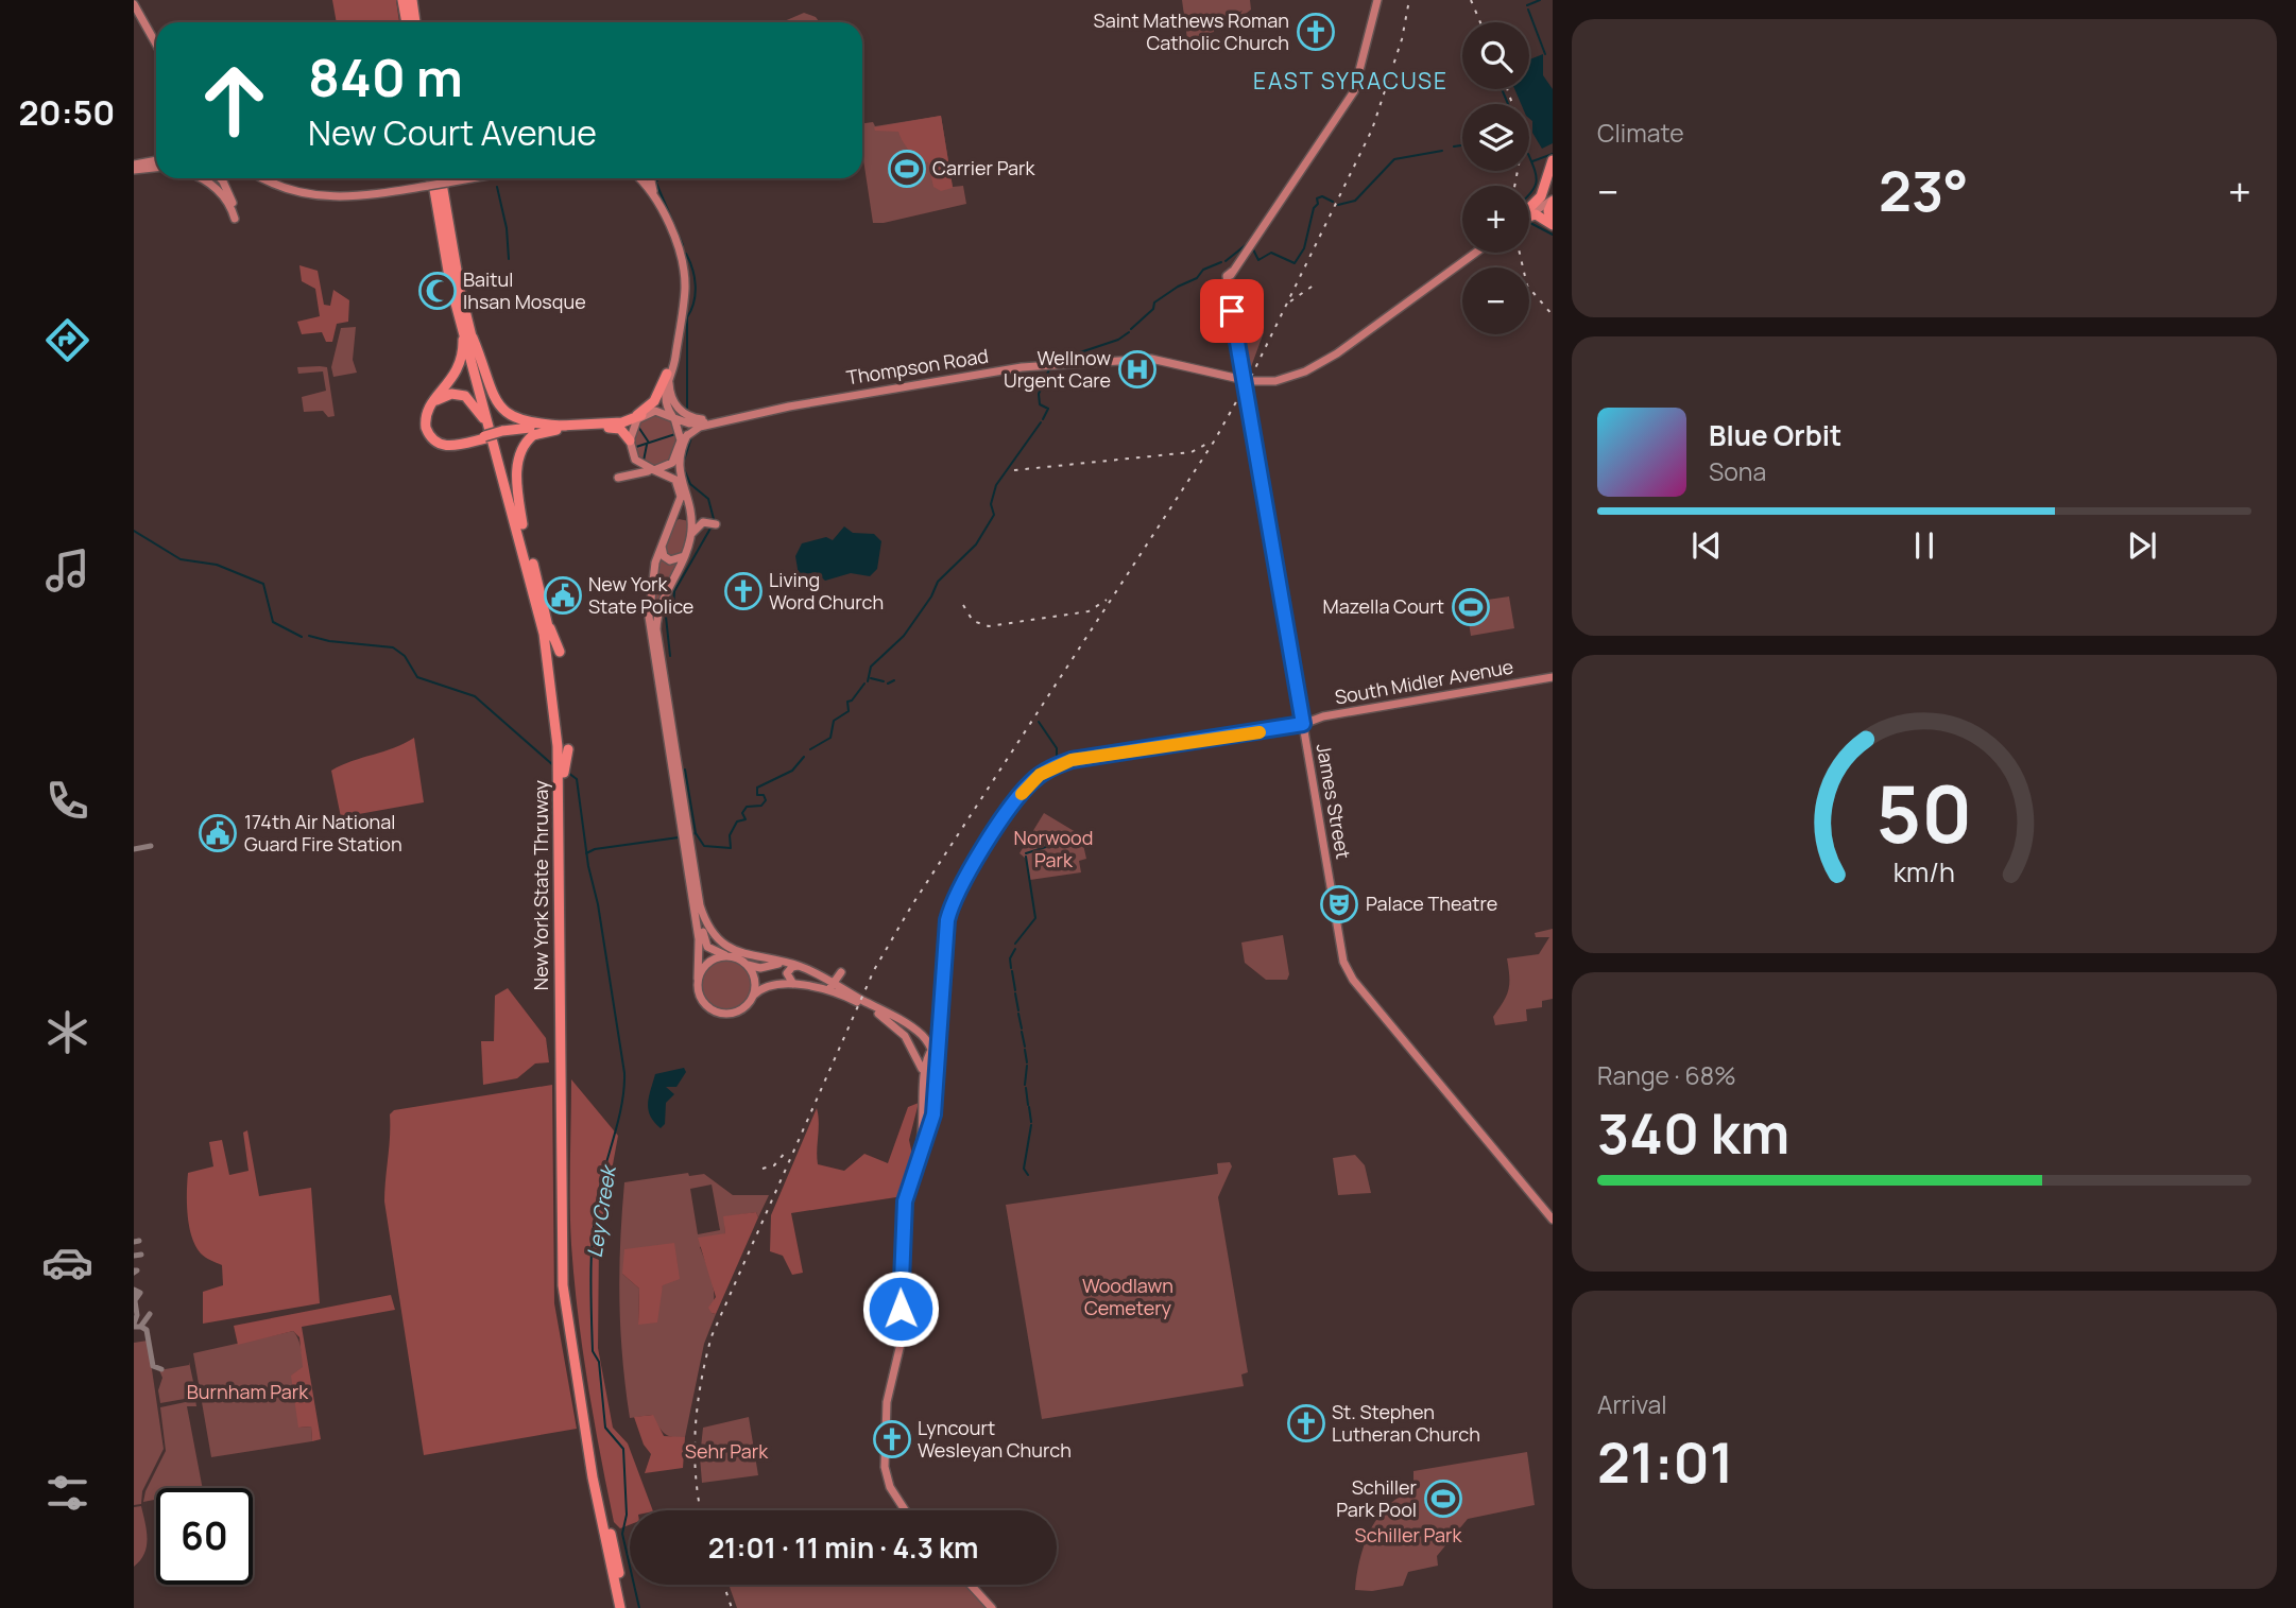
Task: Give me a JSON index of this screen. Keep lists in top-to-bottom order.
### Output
{
  "streets": {
    "highway": ["New York State Thruway"],
    "main road": ["Thompson Road", "South Midler Avenue", "James Street"]
  },
  "crossings": [
    ["Thompson Road", "James Street"],
    ["South Midler Avenue", "James Street"]
  ],
  "districts": ["EAST SYRACUSE"],
  "water": ["Ley Creek"],
  "parks": [
    "Norwood Park",
    "Woodlawn Cemetery",
    "Burnham Park",
    "Sehr Park",
    "Schiller Park"
  ],
  "places": {
    "church": [
      "Saint Mathews Roman Catholic Church",
      "Living Word Church",
      "St. Stephen Lutheran Church",
      "Lyncourt Wesleyan Church"
    ],
    "sports": ["Carrier Park", "Mazella Court", "Schiller Park Pool"],
    "mosque": ["Baitul Ihsan Mosque"],
    "hospital": ["Wellnow Urgent Care"],
    "public building": ["New York State Police", "174th Air National Guard Fire Station"],
    "theatre": ["Palace Theatre"]
  },
  "page": {
    "tabs": "20:50",
    "tile": [
      "Climate",
      ["Range · 68%", "340 km"],
      ["Arrival", "21:01"]
    ],
    "map_buttons": ["+", "−"],
    "turn": ["840 m", "New Court Avenue"],
    "heat": ["−", "23°", "+"],
    "song": ["Blue Orbit", "Sona"],
    "limit": "60",
    "trip": "21:01 · 11 min · 4.3 km",
    "gauge": ["50", "km/h"]
  }
}
